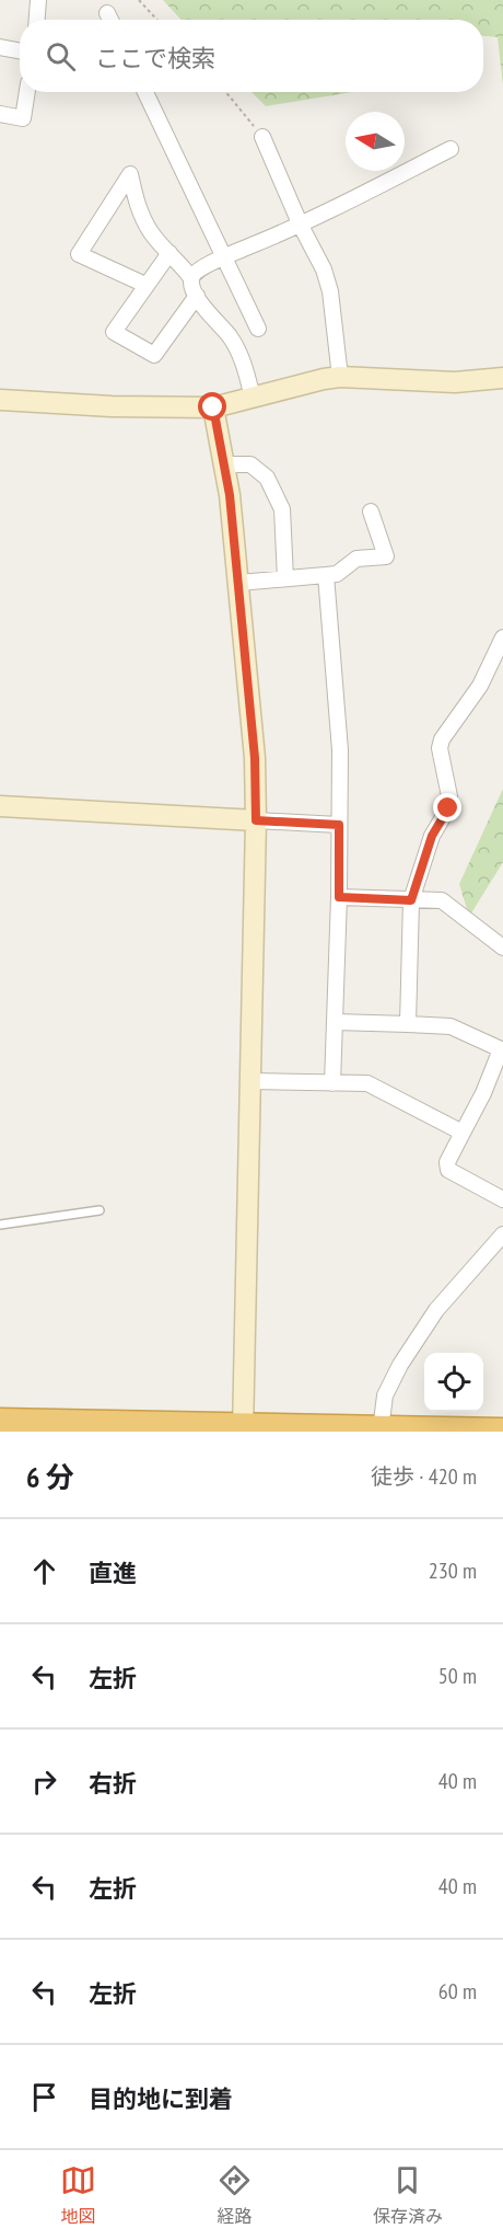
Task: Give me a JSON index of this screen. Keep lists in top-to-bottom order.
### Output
{
  "north": "left",
  "page": {
    "search": "ここで検索",
    "heading": ["6 分", "徒歩 · 420 m"],
    "list": [
      ["直進", "230 m"],
      ["左折", "50 m"],
      ["右折", "40 m"],
      ["左折", "40 m"],
      ["左折", "60 m"],
      "目的地に到着"
    ],
    "nav": ["地図", "経路", "保存済み"]
  }
}
